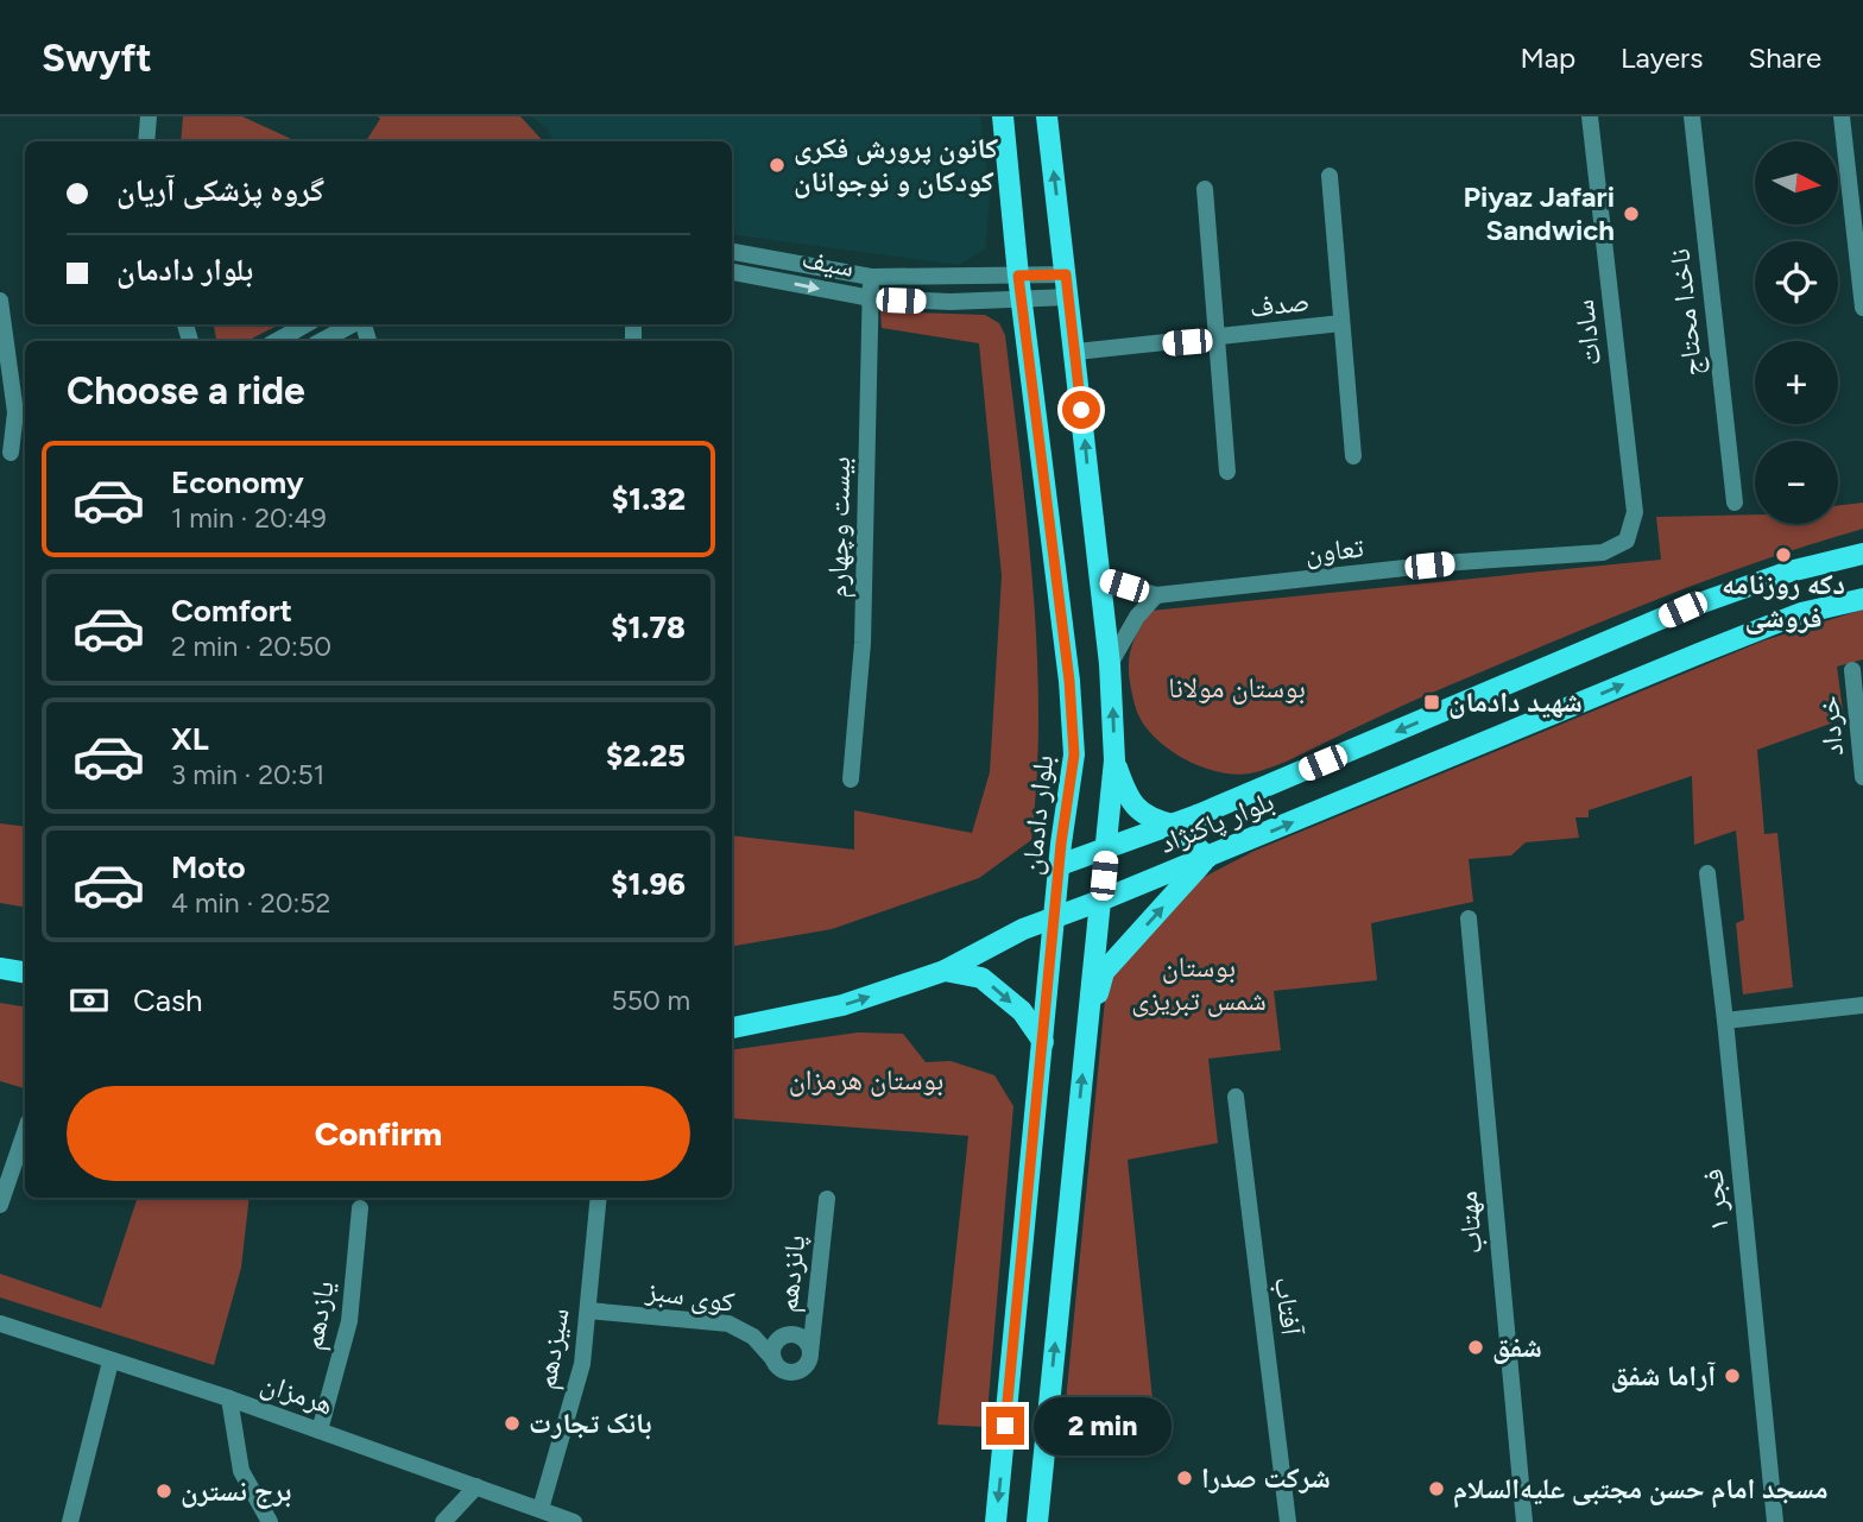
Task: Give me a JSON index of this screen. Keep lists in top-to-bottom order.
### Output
{
  "streets": {
    "main road": ["بلوار دادمان", "بلوار پاکنژاد"],
    "street": [
      "سیف",
      "صدف",
      "ناخدا محتاج",
      "سادات",
      "بیست وچهارم",
      "تعاون",
      "خرداد",
      "فجر ۱",
      "مهتاب",
      "پانزدهم",
      "کوی سبز",
      "آفتاب",
      "یازدهم",
      "سیزدهم",
      "هرمزان"
    ]
  },
  "crossings": [
    ["سیف", "بیست وچهارم"],
    ["سیف", "بلوار دادمان"],
    ["سادات", "تعاون"],
    ["بلوار دادمان", "بلوار پاکنژاد"],
    ["پانزدهم", "کوی سبز"],
    ["کوی سبز", "سیزدهم"],
    ["یازدهم", "هرمزان"],
    ["سیزدهم", "هرمزان"]
  ],
  "parks": ["بوستان مولانا", "بوستان شمس تبریزی", "بوستان هرمزان"],
  "places": {
    "other": [
      "کانون پرورش فکری کودکان و نوجوانان",
      "Piyaz Jafari Sandwich",
      "دکه روزنامه فروشی",
      "شفق",
      "آراما شفق",
      "بانک تجارت",
      "شرکت صدرا",
      "مسجد امام حسن مجتبی علیه‌السلام",
      "برج نسترن"
    ],
    "transit": ["شهید دادمان"]
  },
  "north": "right",
  "page": {
    "header": "Swyft",
    "nav": ["Map", "Layers", "Share"],
    "map_buttons": ["+", "−"],
    "banner": ["گروه پزشکی آریان", "بلوار دادمان"],
    "heading": "Choose a ride",
    "list": [
      {
        "name": "Economy",
        "note": "1 min · 20:49",
        "value": "$1.32"
      },
      {
        "name": "Comfort",
        "note": "2 min · 20:50",
        "value": "$1.78"
      },
      {
        "name": "XL",
        "note": "3 min · 20:51",
        "value": "$2.25"
      },
      {
        "name": "Moto",
        "note": "4 min · 20:52",
        "value": "$1.96"
      }
    ],
    "pay": ["Cash", "550 m"],
    "buttons": "Confirm",
    "bubble": "2 min"
  }
}
